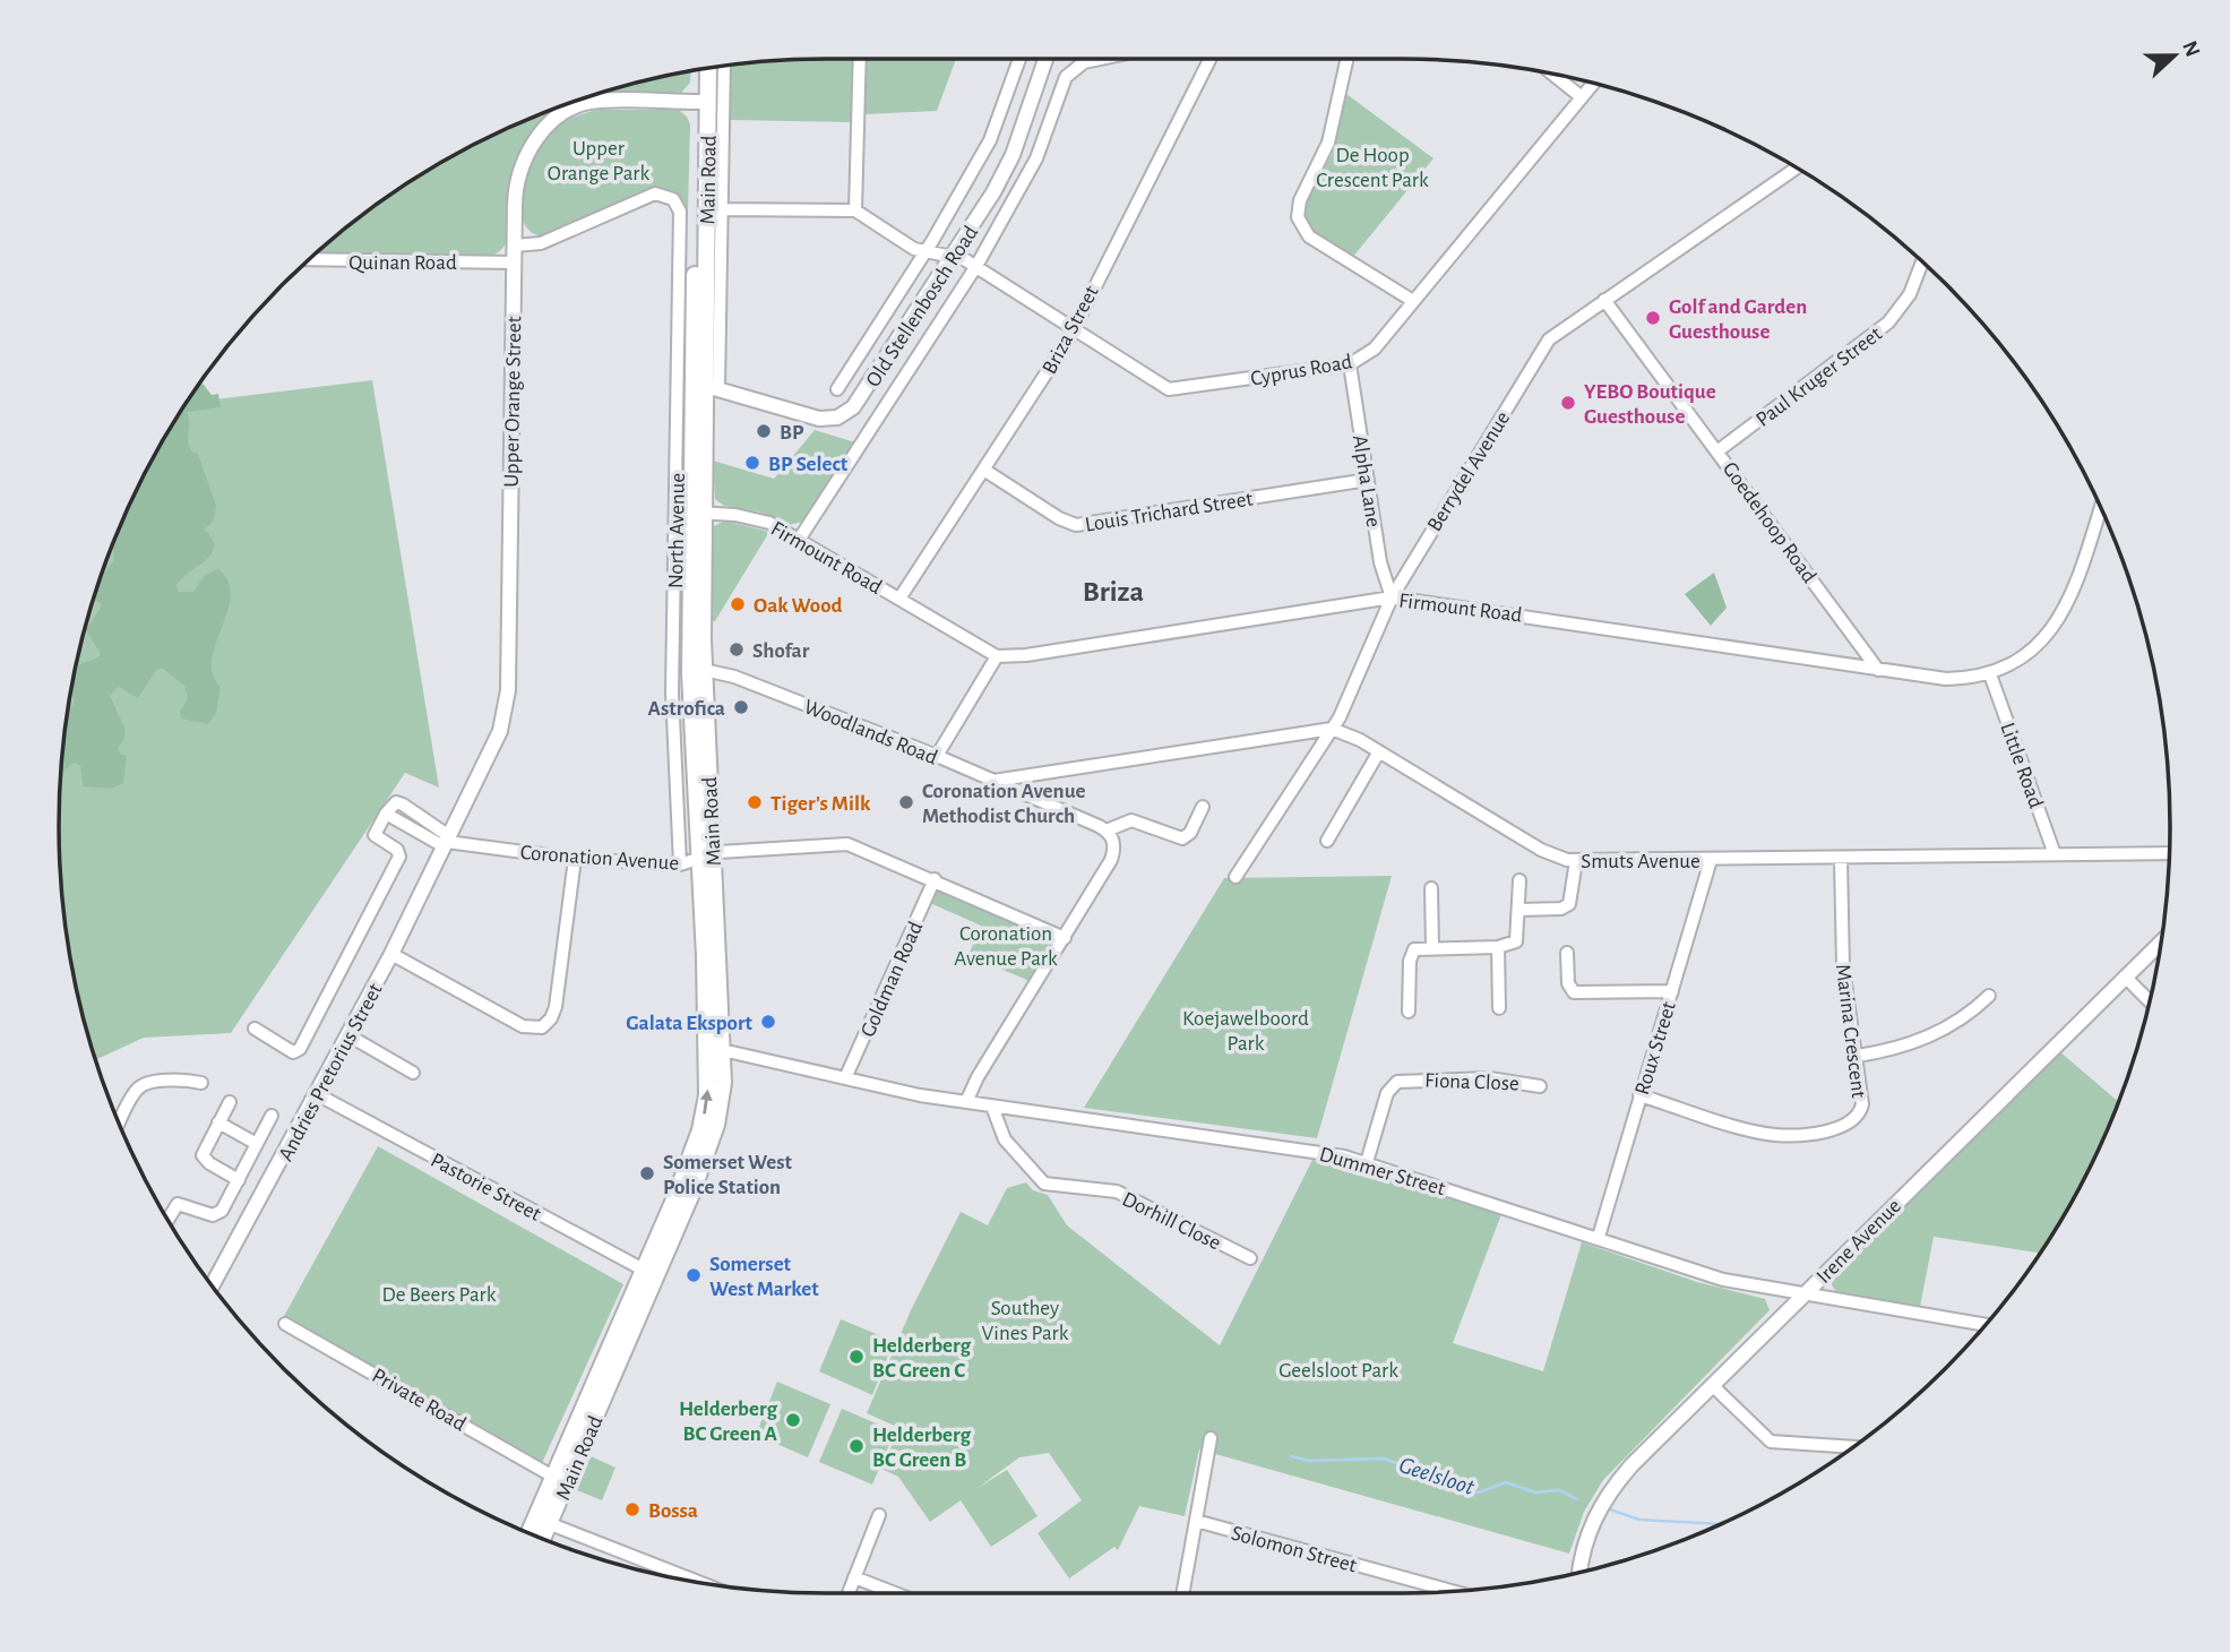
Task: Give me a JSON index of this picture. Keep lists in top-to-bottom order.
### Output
{
  "streets": {
    "main road": ["Main Road"],
    "street": [
      "Quinan Road",
      "Old Stellenbosch Road",
      "Briza Street",
      "Cyprus Road",
      "Paul Kruger Street",
      "Upper Orange Street",
      "Berrydel Avenue",
      "Alpha Lane",
      "Louis Trichard Street",
      "Goedehoop Road",
      "North Avenue",
      "Firmount Road",
      "Woodlands Road",
      "Little Road",
      "Coronation Avenue",
      "Smuts Avenue",
      "Goldman Road",
      "Marina Crescent",
      "Roux Street",
      "Andries Pretorius Street",
      "Fiona Close",
      "Dummer Street",
      "Pastorie Street",
      "Dorhill Close",
      "Irene Avenue",
      "Private Road",
      "Solomon Street"
    ]
  },
  "crossings": [
    ["Main Road", "Old Stellenbosch Road"],
    ["Main Road", "Upper Orange Street"],
    ["Main Road", "Firmount Road"],
    ["Main Road", "Woodlands Road"],
    ["Main Road", "Coronation Avenue"],
    ["Main Road", "Dummer Street"],
    ["Main Road", "Pastorie Street"],
    ["Main Road", "Private Road"],
    ["Quinan Road", "Upper Orange Street"],
    ["Old Stellenbosch Road", "Cyprus Road"],
    ["Briza Street", "Cyprus Road"],
    ["Briza Street", "Louis Trichard Street"],
    ["Briza Street", "Firmount Road"],
    ["Cyprus Road", "Alpha Lane"],
    ["Paul Kruger Street", "Goedehoop Road"],
    ["Upper Orange Street", "North Avenue"],
    ["Upper Orange Street", "Coronation Avenue"],
    ["Upper Orange Street", "Andries Pretorius Street"],
    ["Berrydel Avenue", "Alpha Lane"],
    ["Berrydel Avenue", "Goedehoop Road"],
    ["Berrydel Avenue", "Firmount Road"],
    ["Berrydel Avenue", "Smuts Avenue"],
    ["Alpha Lane", "Louis Trichard Street"],
    ["Alpha Lane", "Firmount Road"],
    ["Goedehoop Road", "Firmount Road"],
    ["North Avenue", "Coronation Avenue"],
    ["Firmount Road", "Little Road"],
    ["Little Road", "Smuts Avenue"],
    ["Coronation Avenue", "Goldman Road"],
    ["Coronation Avenue", "Andries Pretorius Street"],
    ["Smuts Avenue", "Marina Crescent"],
    ["Smuts Avenue", "Roux Street"],
    ["Goldman Road", "Dummer Street"],
    ["Marina Crescent", "Roux Street"],
    ["Roux Street", "Dummer Street"],
    ["Andries Pretorius Street", "Pastorie Street"],
    ["Fiona Close", "Dummer Street"],
    ["Dummer Street", "Dorhill Close"],
    ["Dummer Street", "Irene Avenue"]
  ],
  "districts": ["Briza"],
  "water": ["Geelsloot"],
  "parks": [
    "Upper Orange Park",
    "De Hoop Crescent Park",
    "Coronation Avenue Park",
    "Koejawelboord Park",
    "De Beers Park",
    "Southey Vines Park",
    "Geelsloot Park"
  ],
  "places": [
    "Golf and Garden Guesthouse",
    "YEBO Boutique Guesthouse",
    "BP",
    "BP Select",
    "Oak Wood",
    "Shofar",
    "Astrofica",
    "Tiger's Milk",
    "Coronation Avenue Methodist Church",
    "Galata Eksport",
    "Somerset West Police Station",
    "Somerset West Market",
    "Helderberg BC Green C",
    "Helderberg BC Green A",
    "Helderberg BC Green B",
    "Bossa"
  ],
  "north": "right"
}
